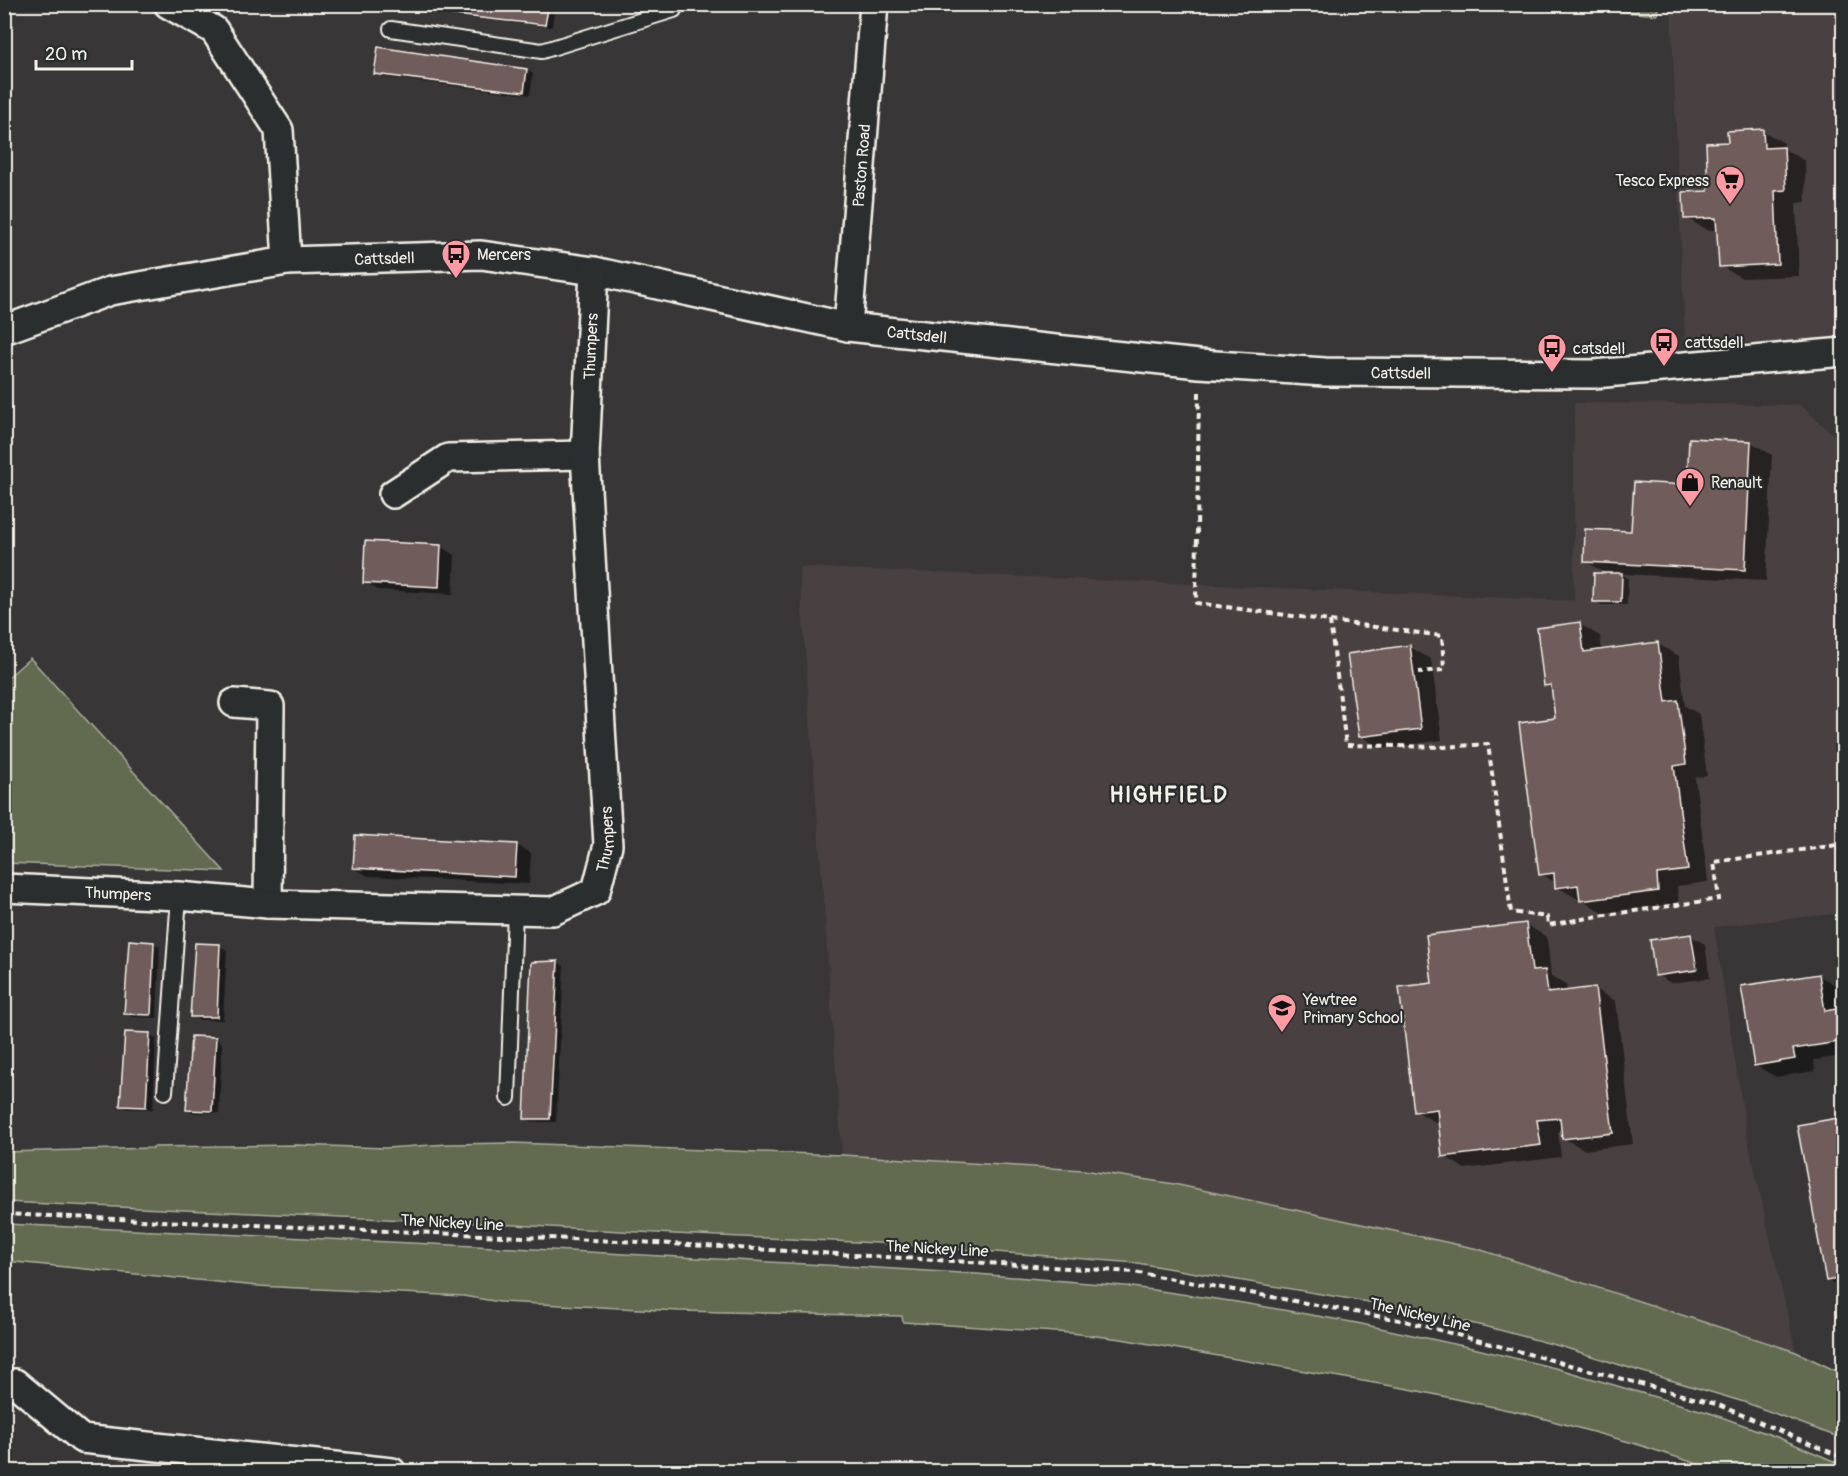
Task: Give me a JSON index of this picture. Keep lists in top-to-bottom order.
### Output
{
  "streets": {
    "street": ["Paston Road", "Cattsdell", "Thumpers"],
    "path": ["The Nickey Line"]
  },
  "crossings": [
    ["Paston Road", "Cattsdell"],
    ["Cattsdell", "Thumpers"]
  ],
  "districts": ["HIGHFIELD"],
  "places": {
    "supermarket": ["Tesco Express"],
    "bus stop": ["Mercers", "cattsdell", "catsdell"],
    "shop": ["Renault"],
    "school or university": ["Yewtree Primary School"]
  },
  "scale_bar": "20 m"
}
